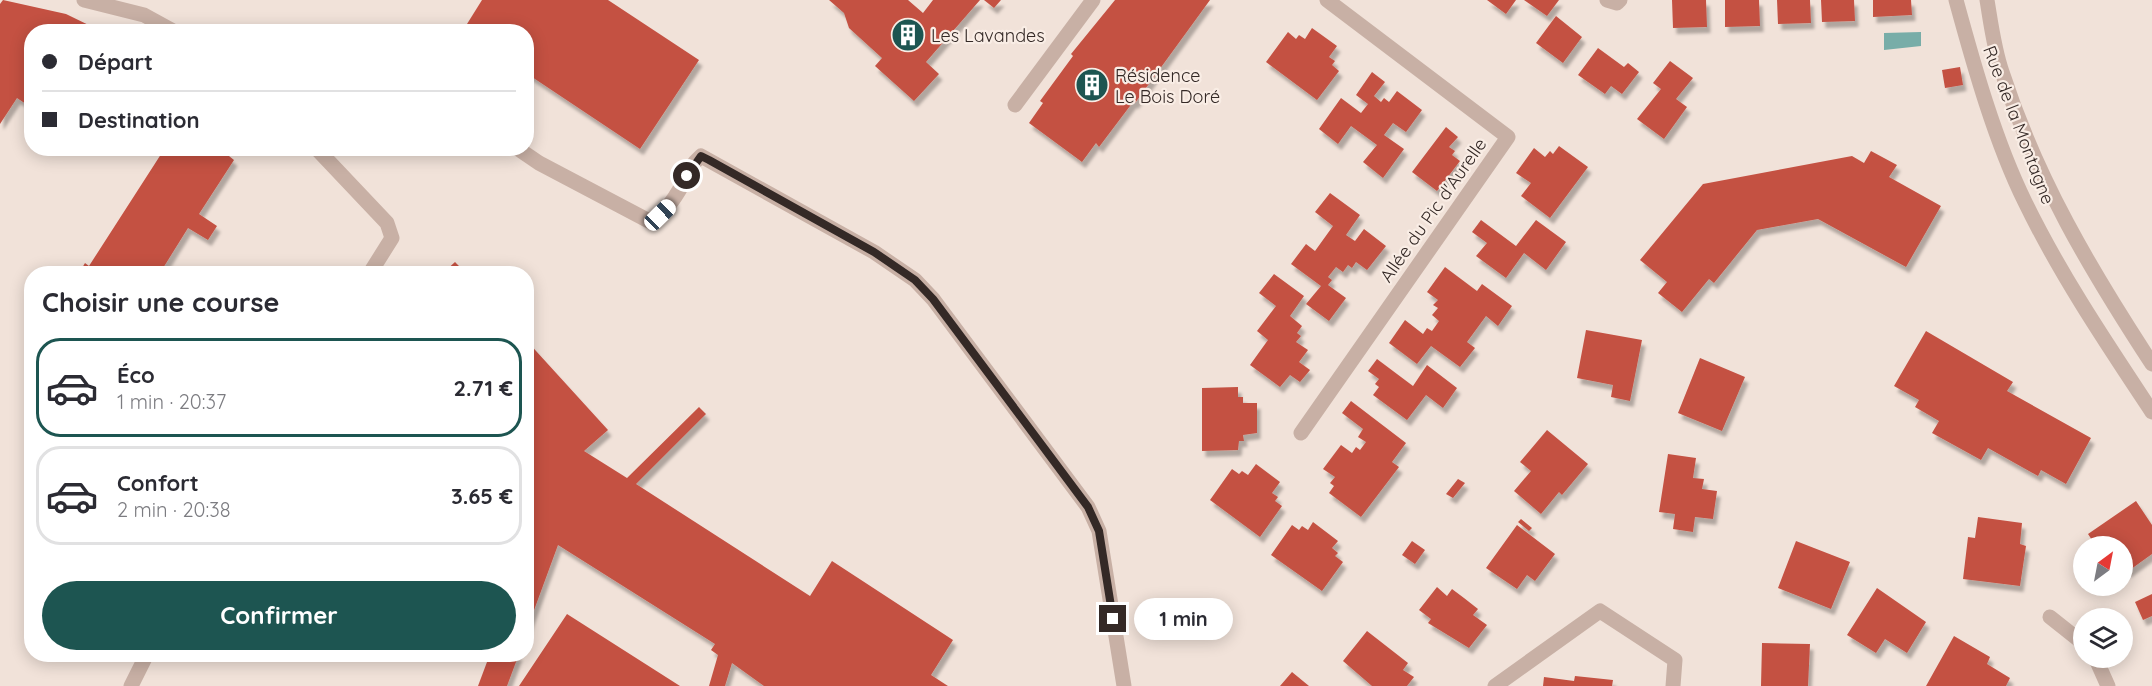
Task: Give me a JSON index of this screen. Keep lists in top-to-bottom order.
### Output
{
  "streets": {
    "street": ["Rue de la Montagne", "Allée du Pic d'Aurelle"]
  },
  "places": {
    "building": ["Les Lavandes", "Résidence Le Bois Doré"]
  },
  "north": "top right",
  "page": {
    "banner": ["Départ", "Destination"],
    "heading": "Choisir une course",
    "list": [
      {
        "name": "Éco",
        "note": "1 min · 20:37",
        "value": "2.71 €"
      },
      {
        "name": "Confort",
        "note": "2 min · 20:38",
        "value": "3.65 €"
      }
    ],
    "buttons": "Confirmer",
    "bubble": "1 min"
  }
}
